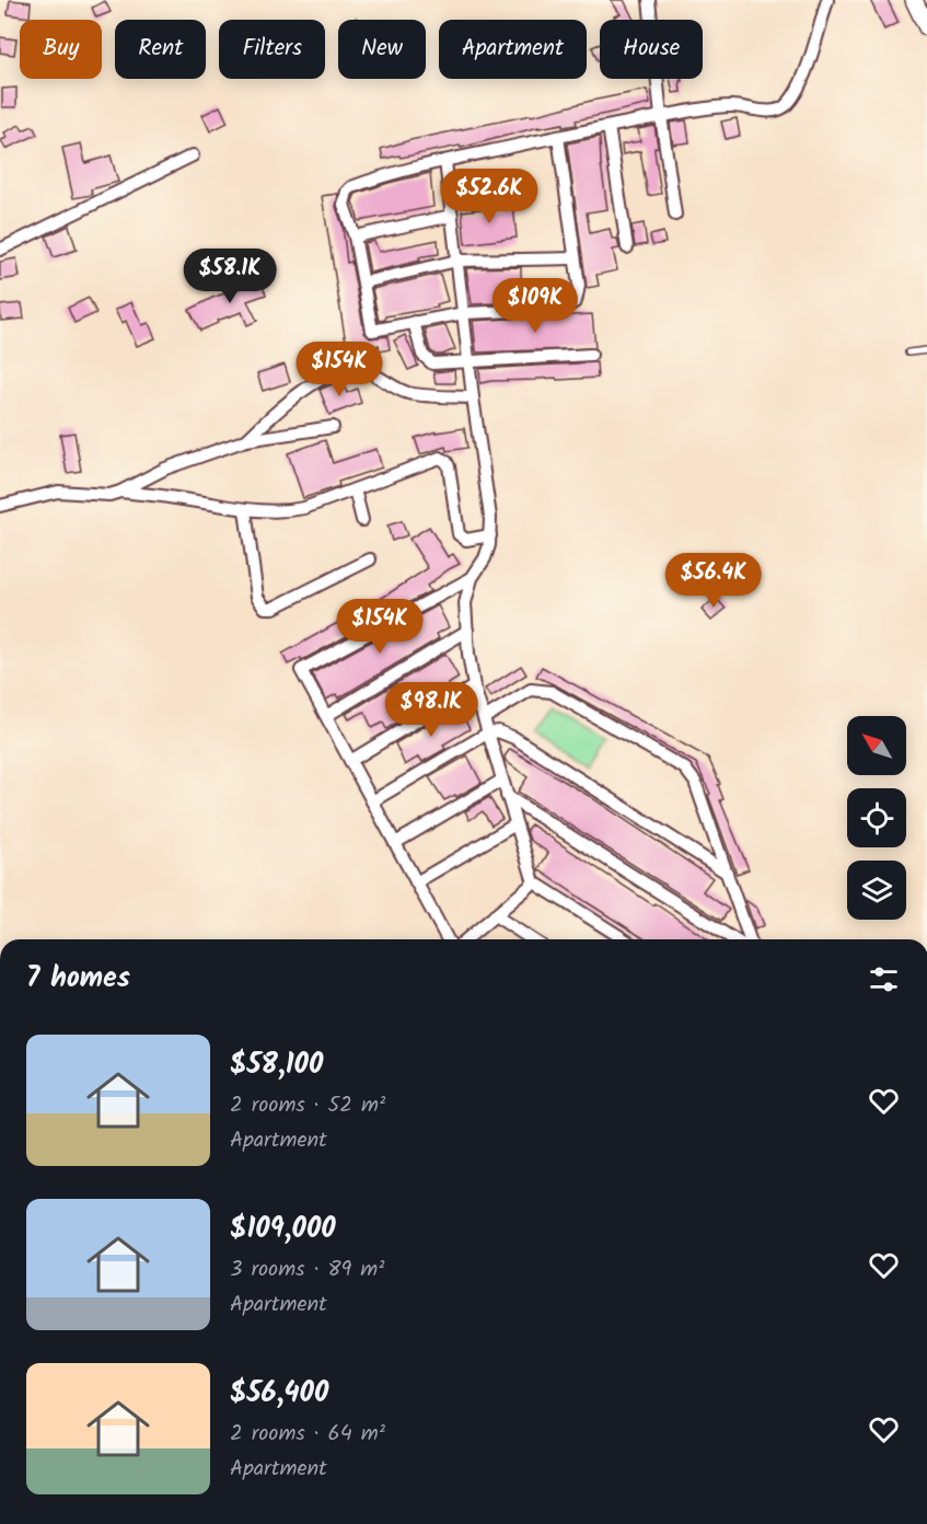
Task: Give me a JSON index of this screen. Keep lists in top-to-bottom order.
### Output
{
  "north": "top left",
  "page": {
    "chip": [
      "Buy",
      "Rent",
      "Filters",
      "New",
      "Apartment",
      "House"
    ],
    "price": [
      "$52.6K",
      "$58.1K",
      "$109K",
      "$154K",
      "$56.4K",
      "$154K",
      "$98.1K"
    ],
    "heading": "7 homes",
    "list": [
      {
        "name": "$58,100",
        "note": "2 rooms · 52 m² · Apartment"
      },
      {
        "name": "$109,000",
        "note": "3 rooms · 89 m² · Apartment"
      },
      {
        "name": "$56,400",
        "note": "2 rooms · 64 m² · Apartment"
      }
    ]
  }
}
